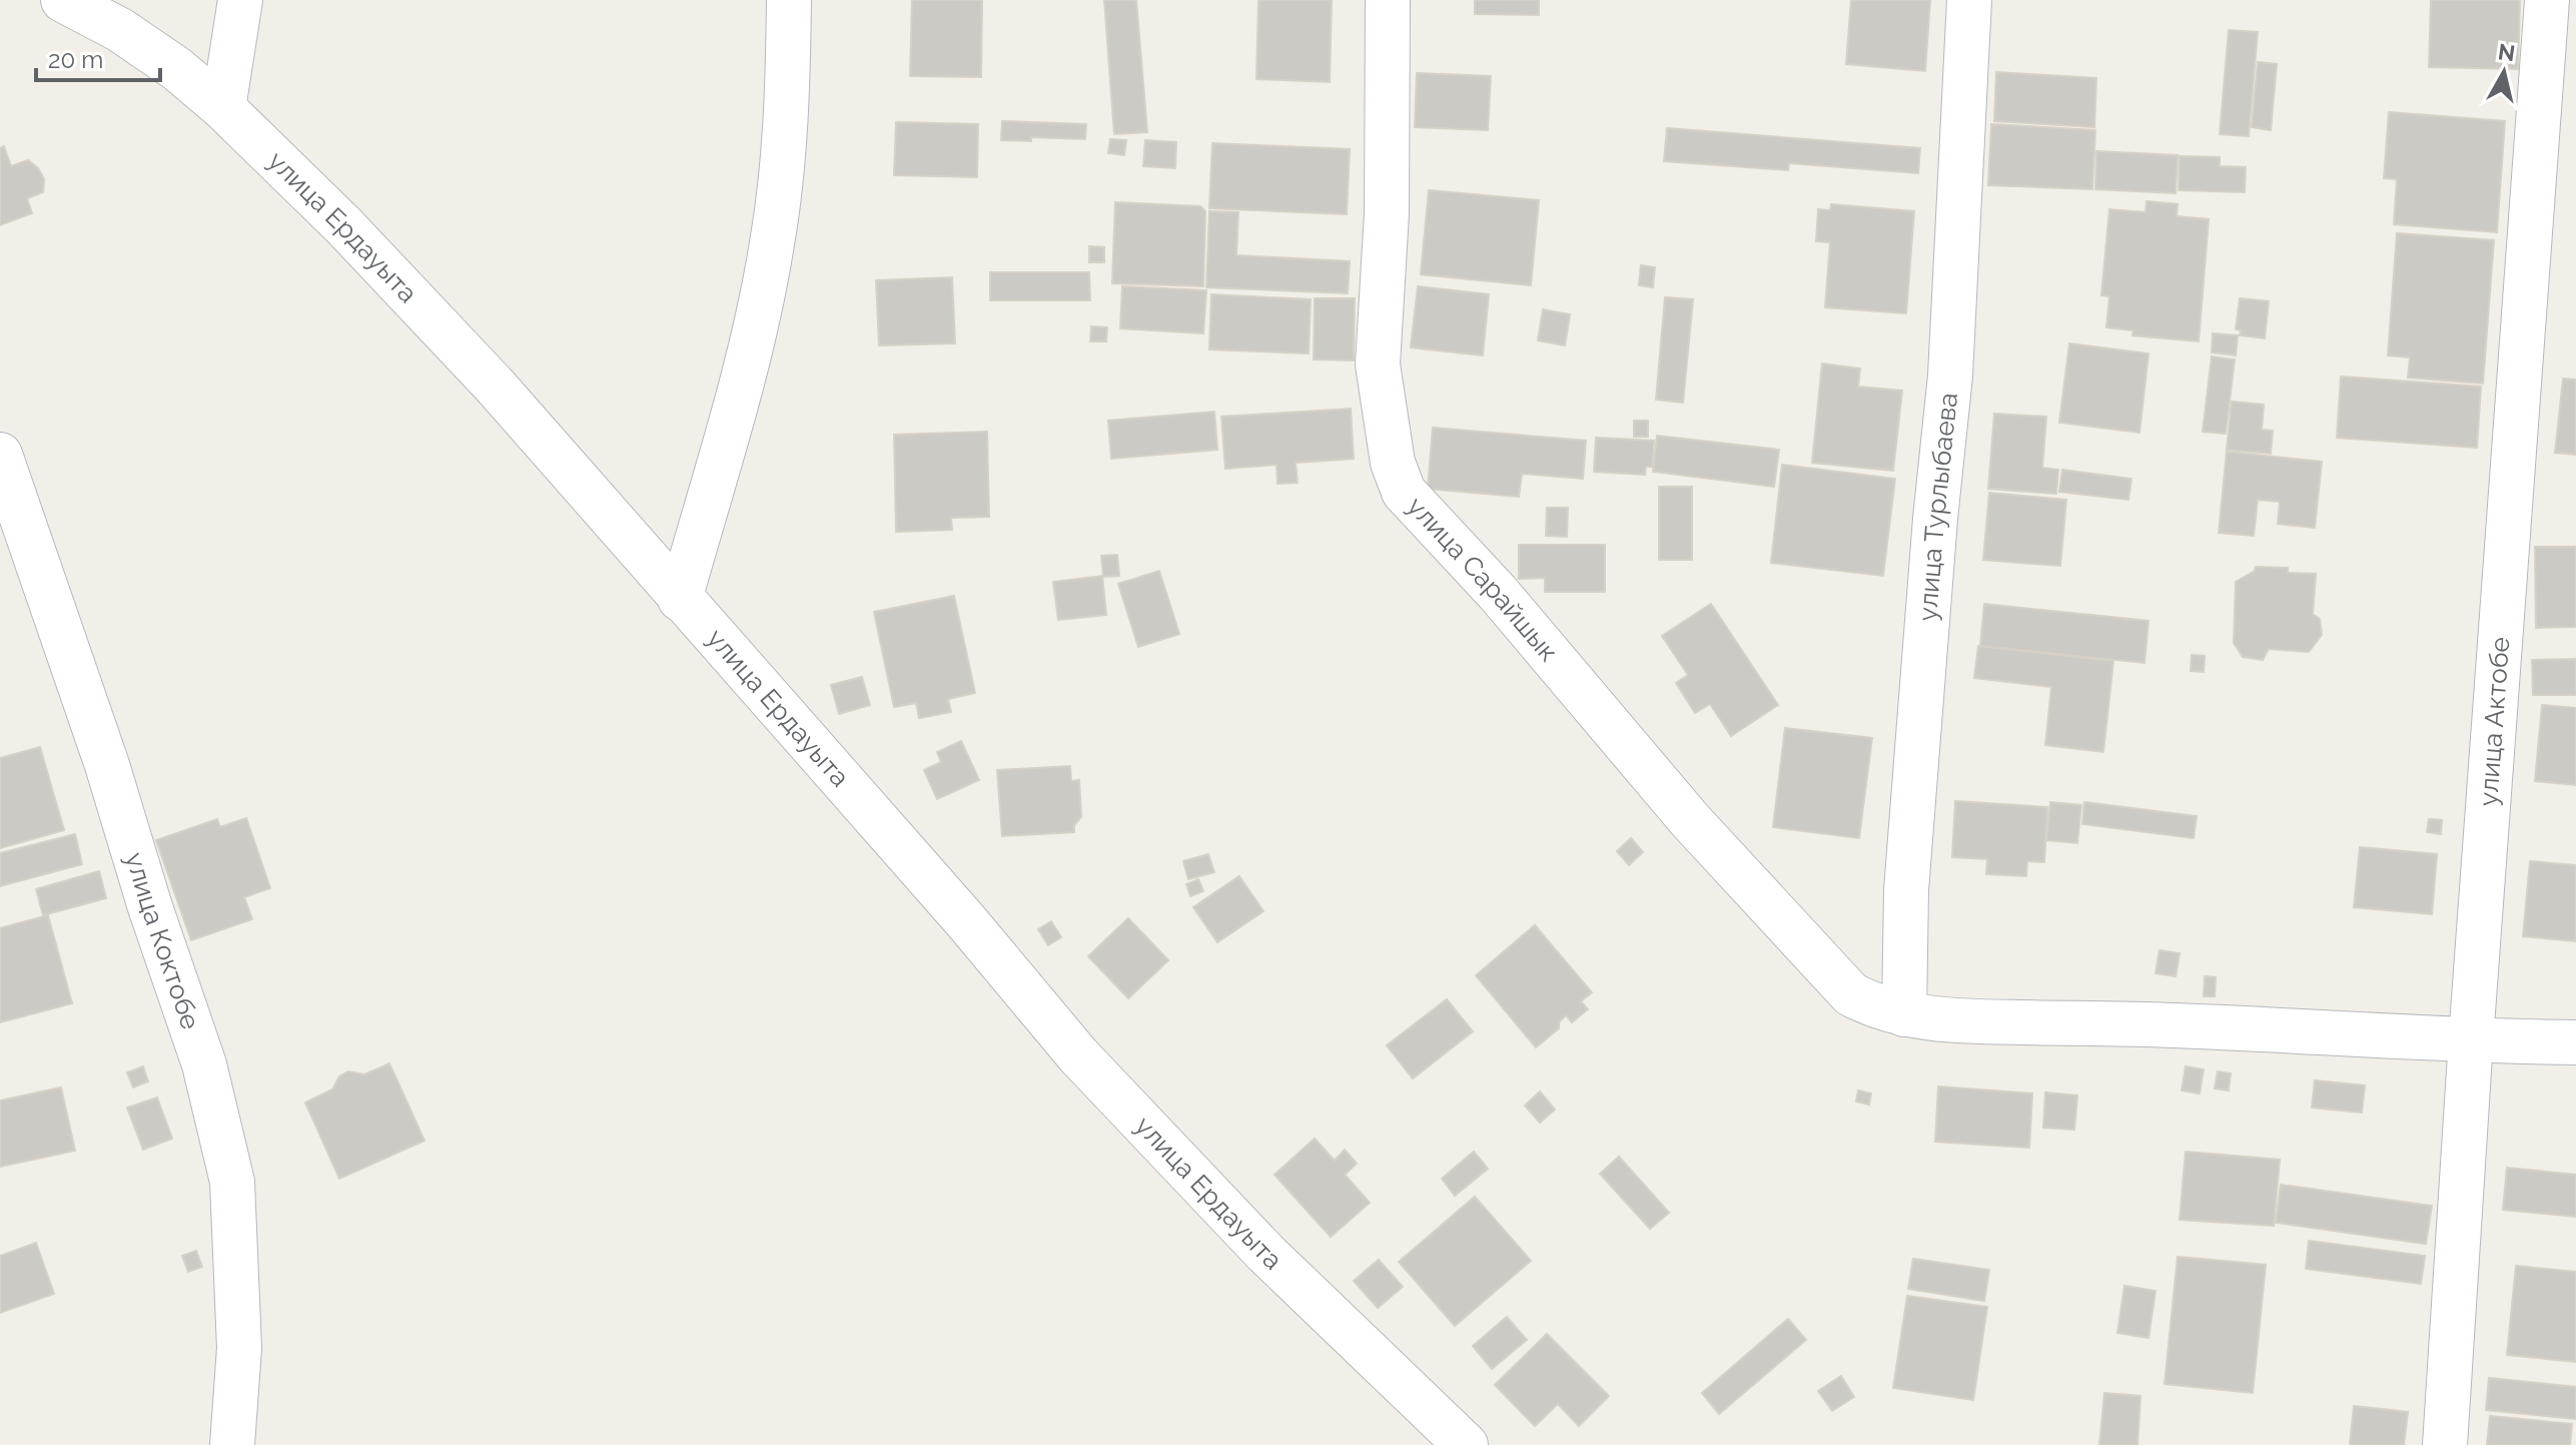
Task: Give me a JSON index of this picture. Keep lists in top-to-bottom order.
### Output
{
  "streets": {
    "street": [
      "улица Ердауыта",
      "улица Турлыбаева",
      "улица Сарайшык",
      "улица Актобе",
      "улица Коктобе"
    ]
  },
  "crossings": [
    ["улица Турлыбаева", "улица Сарайшык"],
    ["улица Сарайшык", "улица Актобе"]
  ],
  "scale_bar": "20 m",
  "north": "top"
}
